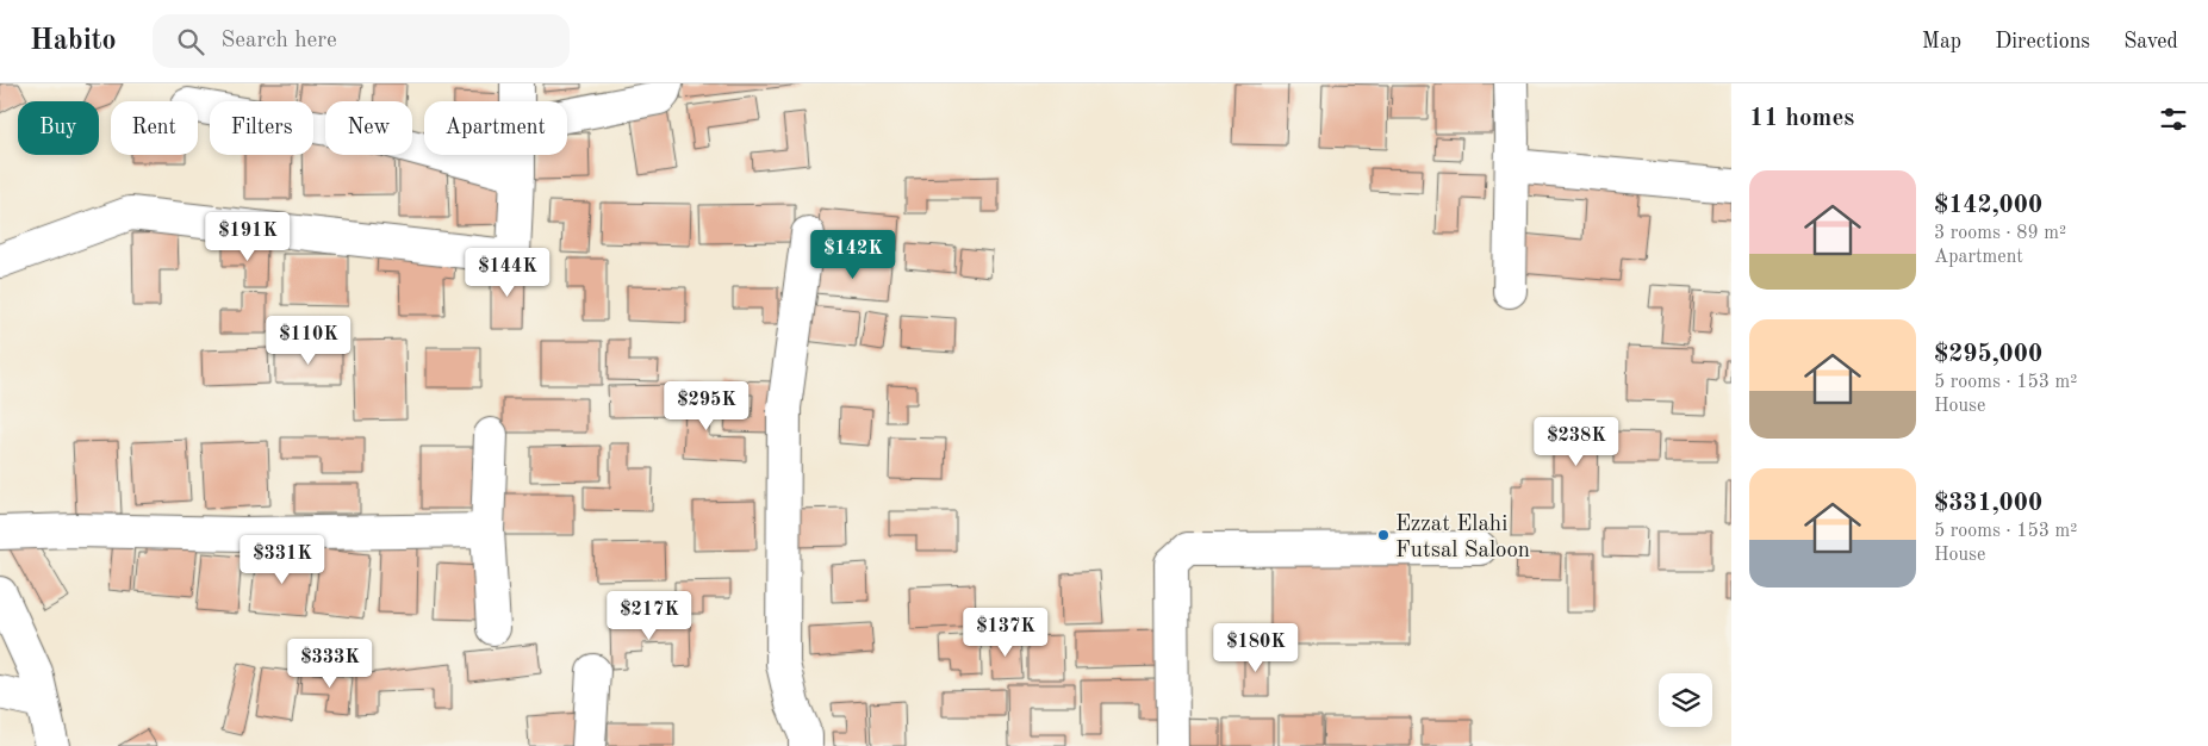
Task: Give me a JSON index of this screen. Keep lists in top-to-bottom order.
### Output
{
  "places": ["Ezzat Elahi Futsal Saloon"],
  "page": {
    "header": "Habito",
    "search": "Search here",
    "nav": ["Map", "Directions", "Saved"],
    "heading": "11 homes",
    "chip": [
      "Buy",
      "Rent",
      "Filters",
      "New",
      "Apartment"
    ],
    "list": [
      {
        "name": "$142,000",
        "note": "3 rooms · 89 m² · Apartment"
      },
      {
        "name": "$295,000",
        "note": "5 rooms · 153 m² · House"
      },
      {
        "name": "$331,000",
        "note": "5 rooms · 153 m² · House"
      }
    ],
    "price": [
      "$191K",
      "$142K",
      "$144K",
      "$110K",
      "$295K",
      "$238K",
      "$331K",
      "$217K",
      "$137K",
      "$180K",
      "$333K"
    ]
  }
}
